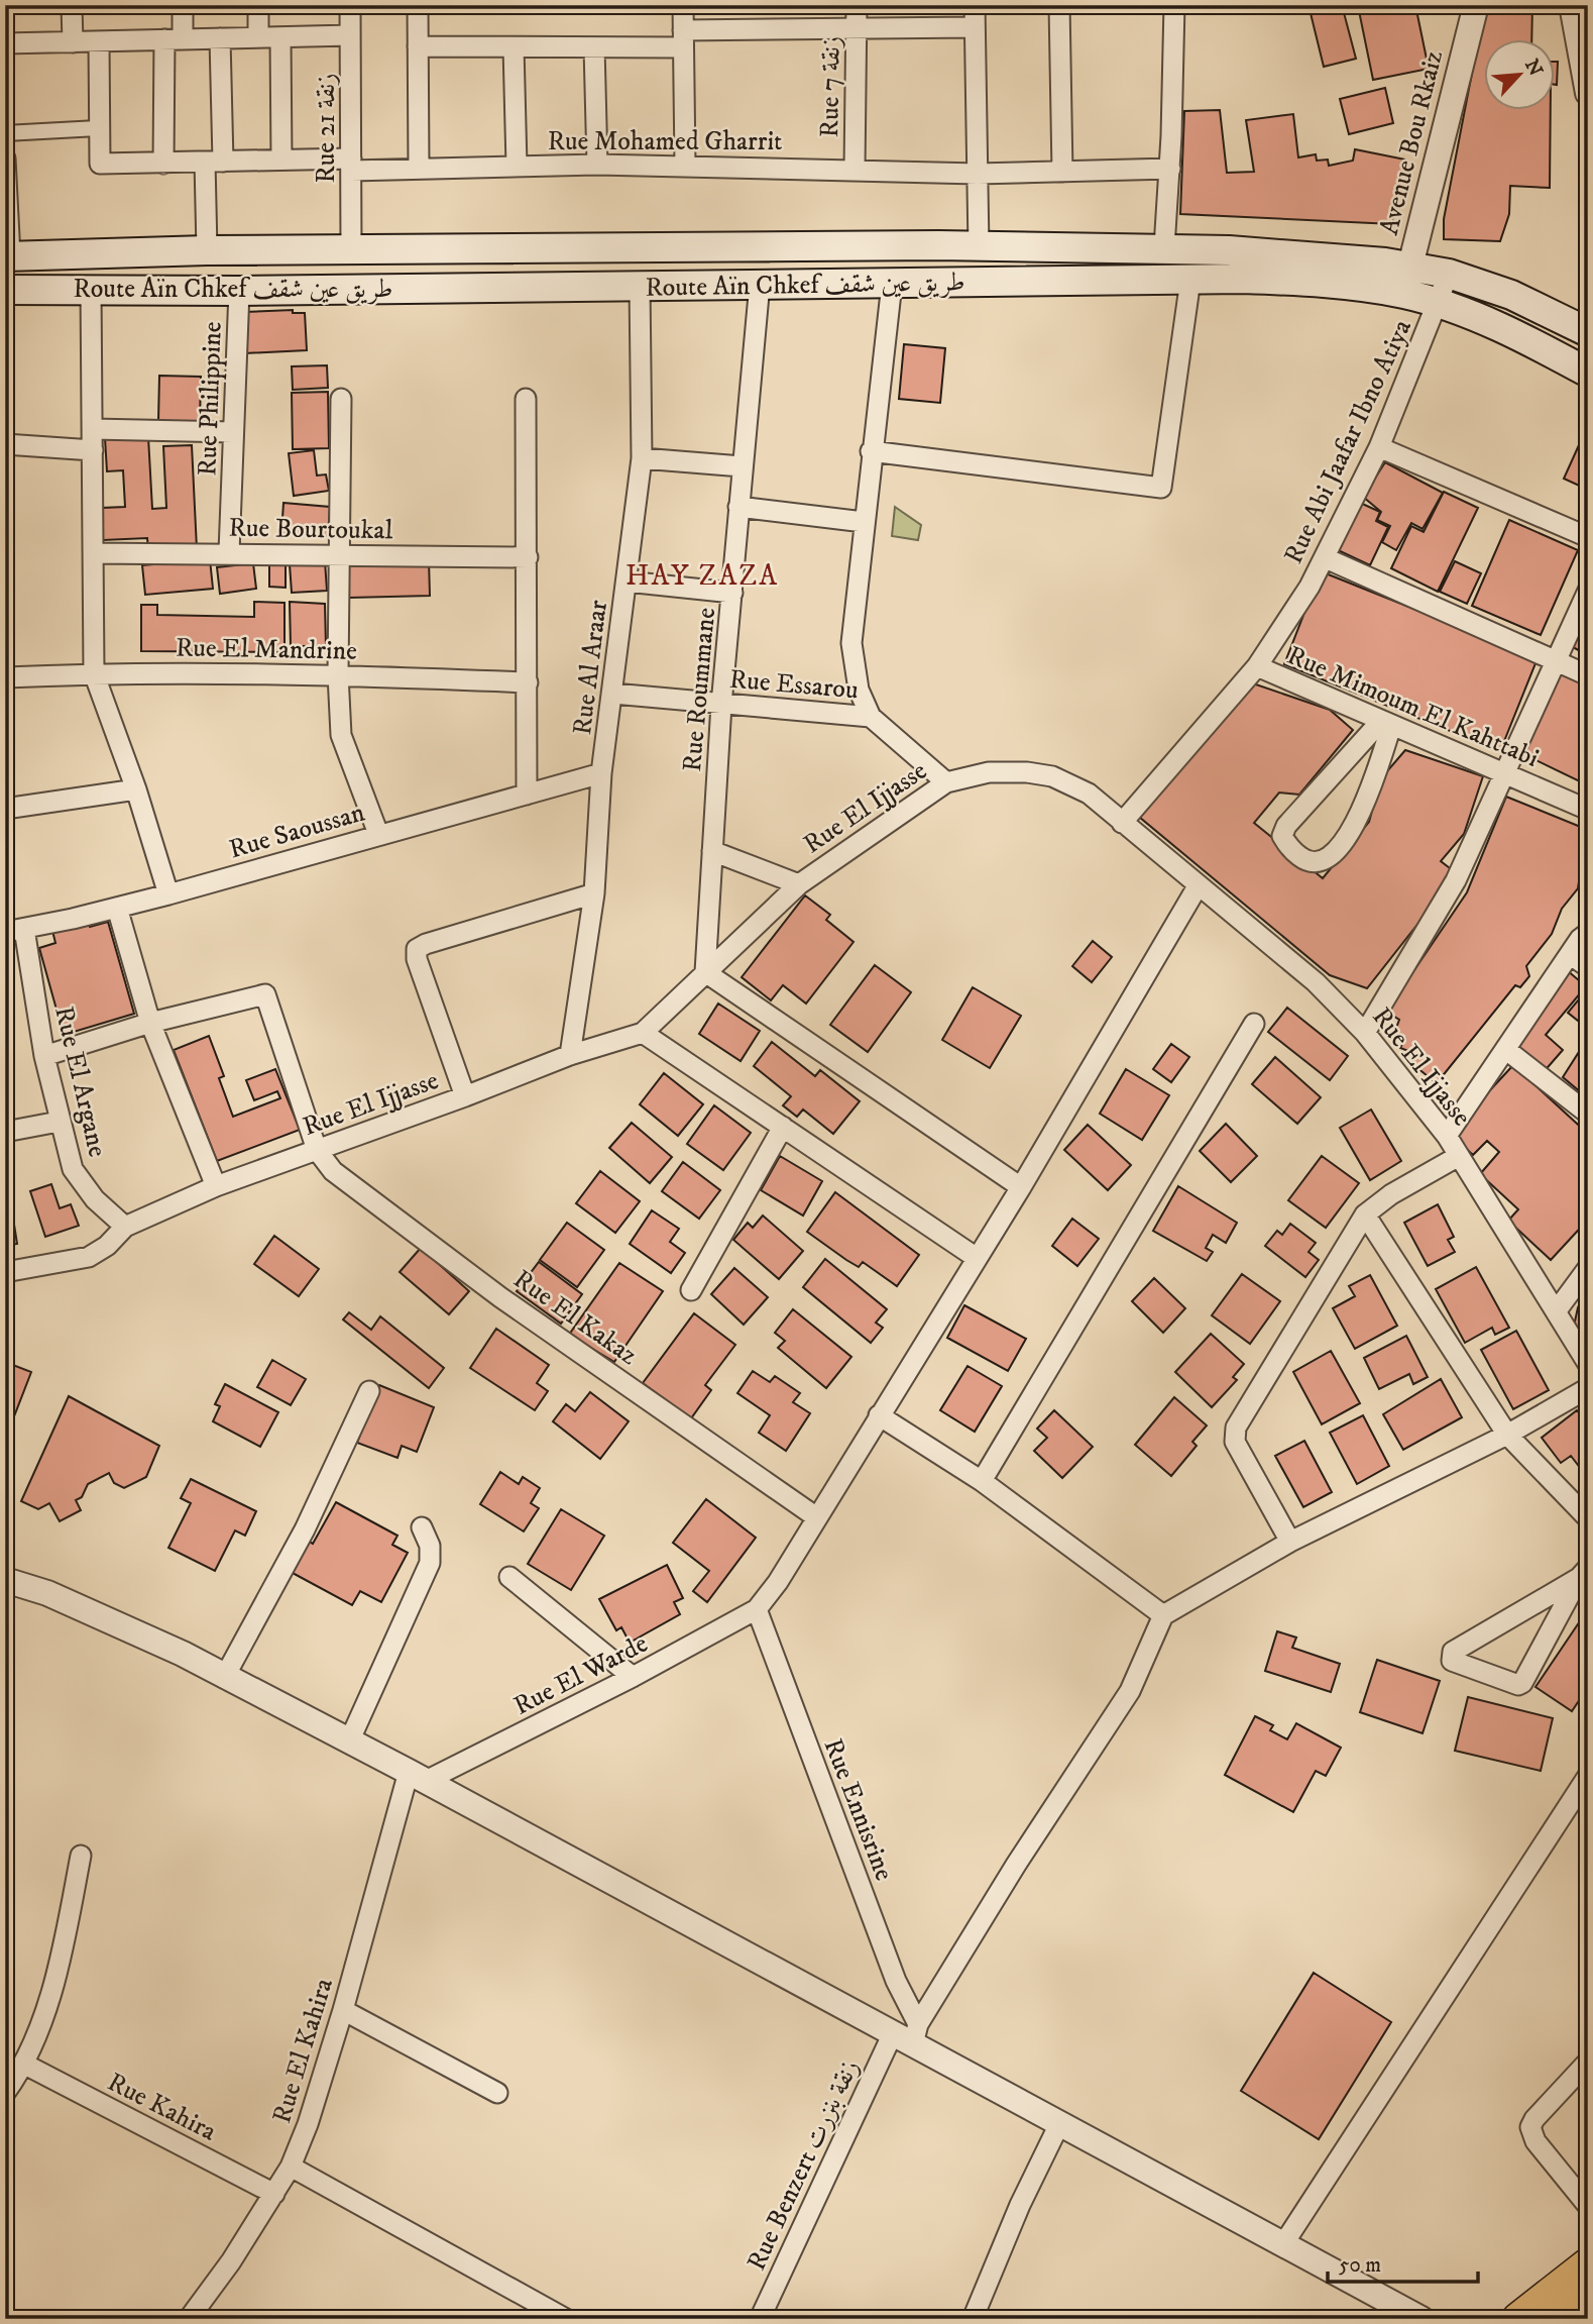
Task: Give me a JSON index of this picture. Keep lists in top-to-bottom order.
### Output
{
  "streets": {
    "main road": ["Route Aïn Chkef طريق عين شقف"],
    "street": [
      "Rue 7 زنقة",
      "Rue 21 زنقة",
      "Rue Mohamed Gharrit",
      "Avenue Bou Rkaiz",
      "Rue Philippine",
      "Rue Abi Jaafar Ibno Atiya",
      "Rue Bourtoukal",
      "Rue El Mandrine",
      "Rue Al Araar",
      "Rue Essarou",
      "Rue Roummane",
      "Rue Mimoum El Kahttabi",
      "Rue El Ijjasse",
      "Rue Saoussan",
      "Rue El Argane",
      "Rue El Kakaz",
      "Rue El Warde",
      "Rue Ennisrine",
      "Rue El Kahira",
      "Rue Kahira",
      "Rue Benzert زنقة بنزرت"
    ]
  },
  "crossings": [
    ["Rue 7 زنقة", "Rue Mohamed Gharrit"],
    ["Rue 21 زنقة", "Rue Mohamed Gharrit"],
    ["Rue 21 زنقة", "Route Aïn Chkef طريق عين شقف"],
    ["Avenue Bou Rkaiz", "Route Aïn Chkef طريق عين شقف"],
    ["Route Aïn Chkef طريق عين شقف", "Rue Philippine"],
    ["Route Aïn Chkef طريق عين شقف", "Rue Abi Jaafar Ibno Atiya"],
    ["Route Aïn Chkef طريق عين شقف", "Rue Al Araar"],
    ["Route Aïn Chkef طريق عين شقف", "Rue Roummane"],
    ["Rue Philippine", "Rue Bourtoukal"],
    ["Rue Abi Jaafar Ibno Atiya", "Rue Mimoum El Kahttabi"],
    ["Rue Abi Jaafar Ibno Atiya", "Rue El Ijjasse"],
    ["Rue Al Araar", "Rue Essarou"],
    ["Rue Al Araar", "Rue El Ijjasse"],
    ["Rue Al Araar", "Rue Saoussan"],
    ["Rue Essarou", "Rue Roummane"],
    ["Rue Essarou", "Rue El Ijjasse"],
    ["Rue Roummane", "Rue El Ijjasse"],
    ["Rue El Ijjasse", "Rue El Argane"],
    ["Rue El Ijjasse", "Rue El Kakaz"],
    ["Rue Saoussan", "Rue El Argane"],
    ["Rue El Warde", "Rue Ennisrine"],
    ["Rue El Warde", "Rue El Kahira"],
    ["Rue Ennisrine", "Rue Benzert زنقة بنزرت"],
    ["Rue El Kahira", "Rue Kahira"]
  ],
  "districts": ["HAY ZAZA"],
  "scale_bar": "50 m",
  "north": "top right"
}
